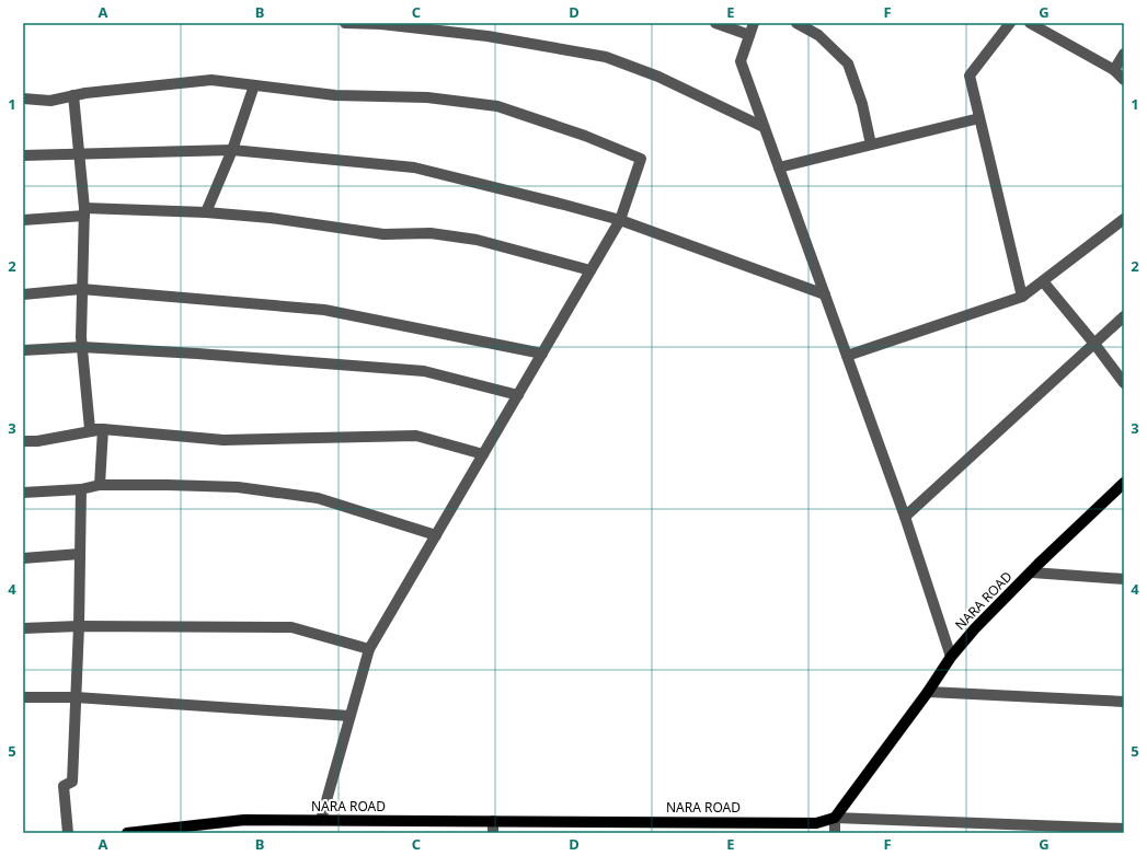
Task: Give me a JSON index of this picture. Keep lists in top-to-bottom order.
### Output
{
  "streets": {
    "main road": ["NARA ROAD"]
  },
  "grid": {
    "columns": [
      "A",
      "B",
      "C",
      "D",
      "E",
      "F",
      "G"
    ],
    "rows": [
      "1",
      "2",
      "3",
      "4",
      "5"
    ]
  }
}
